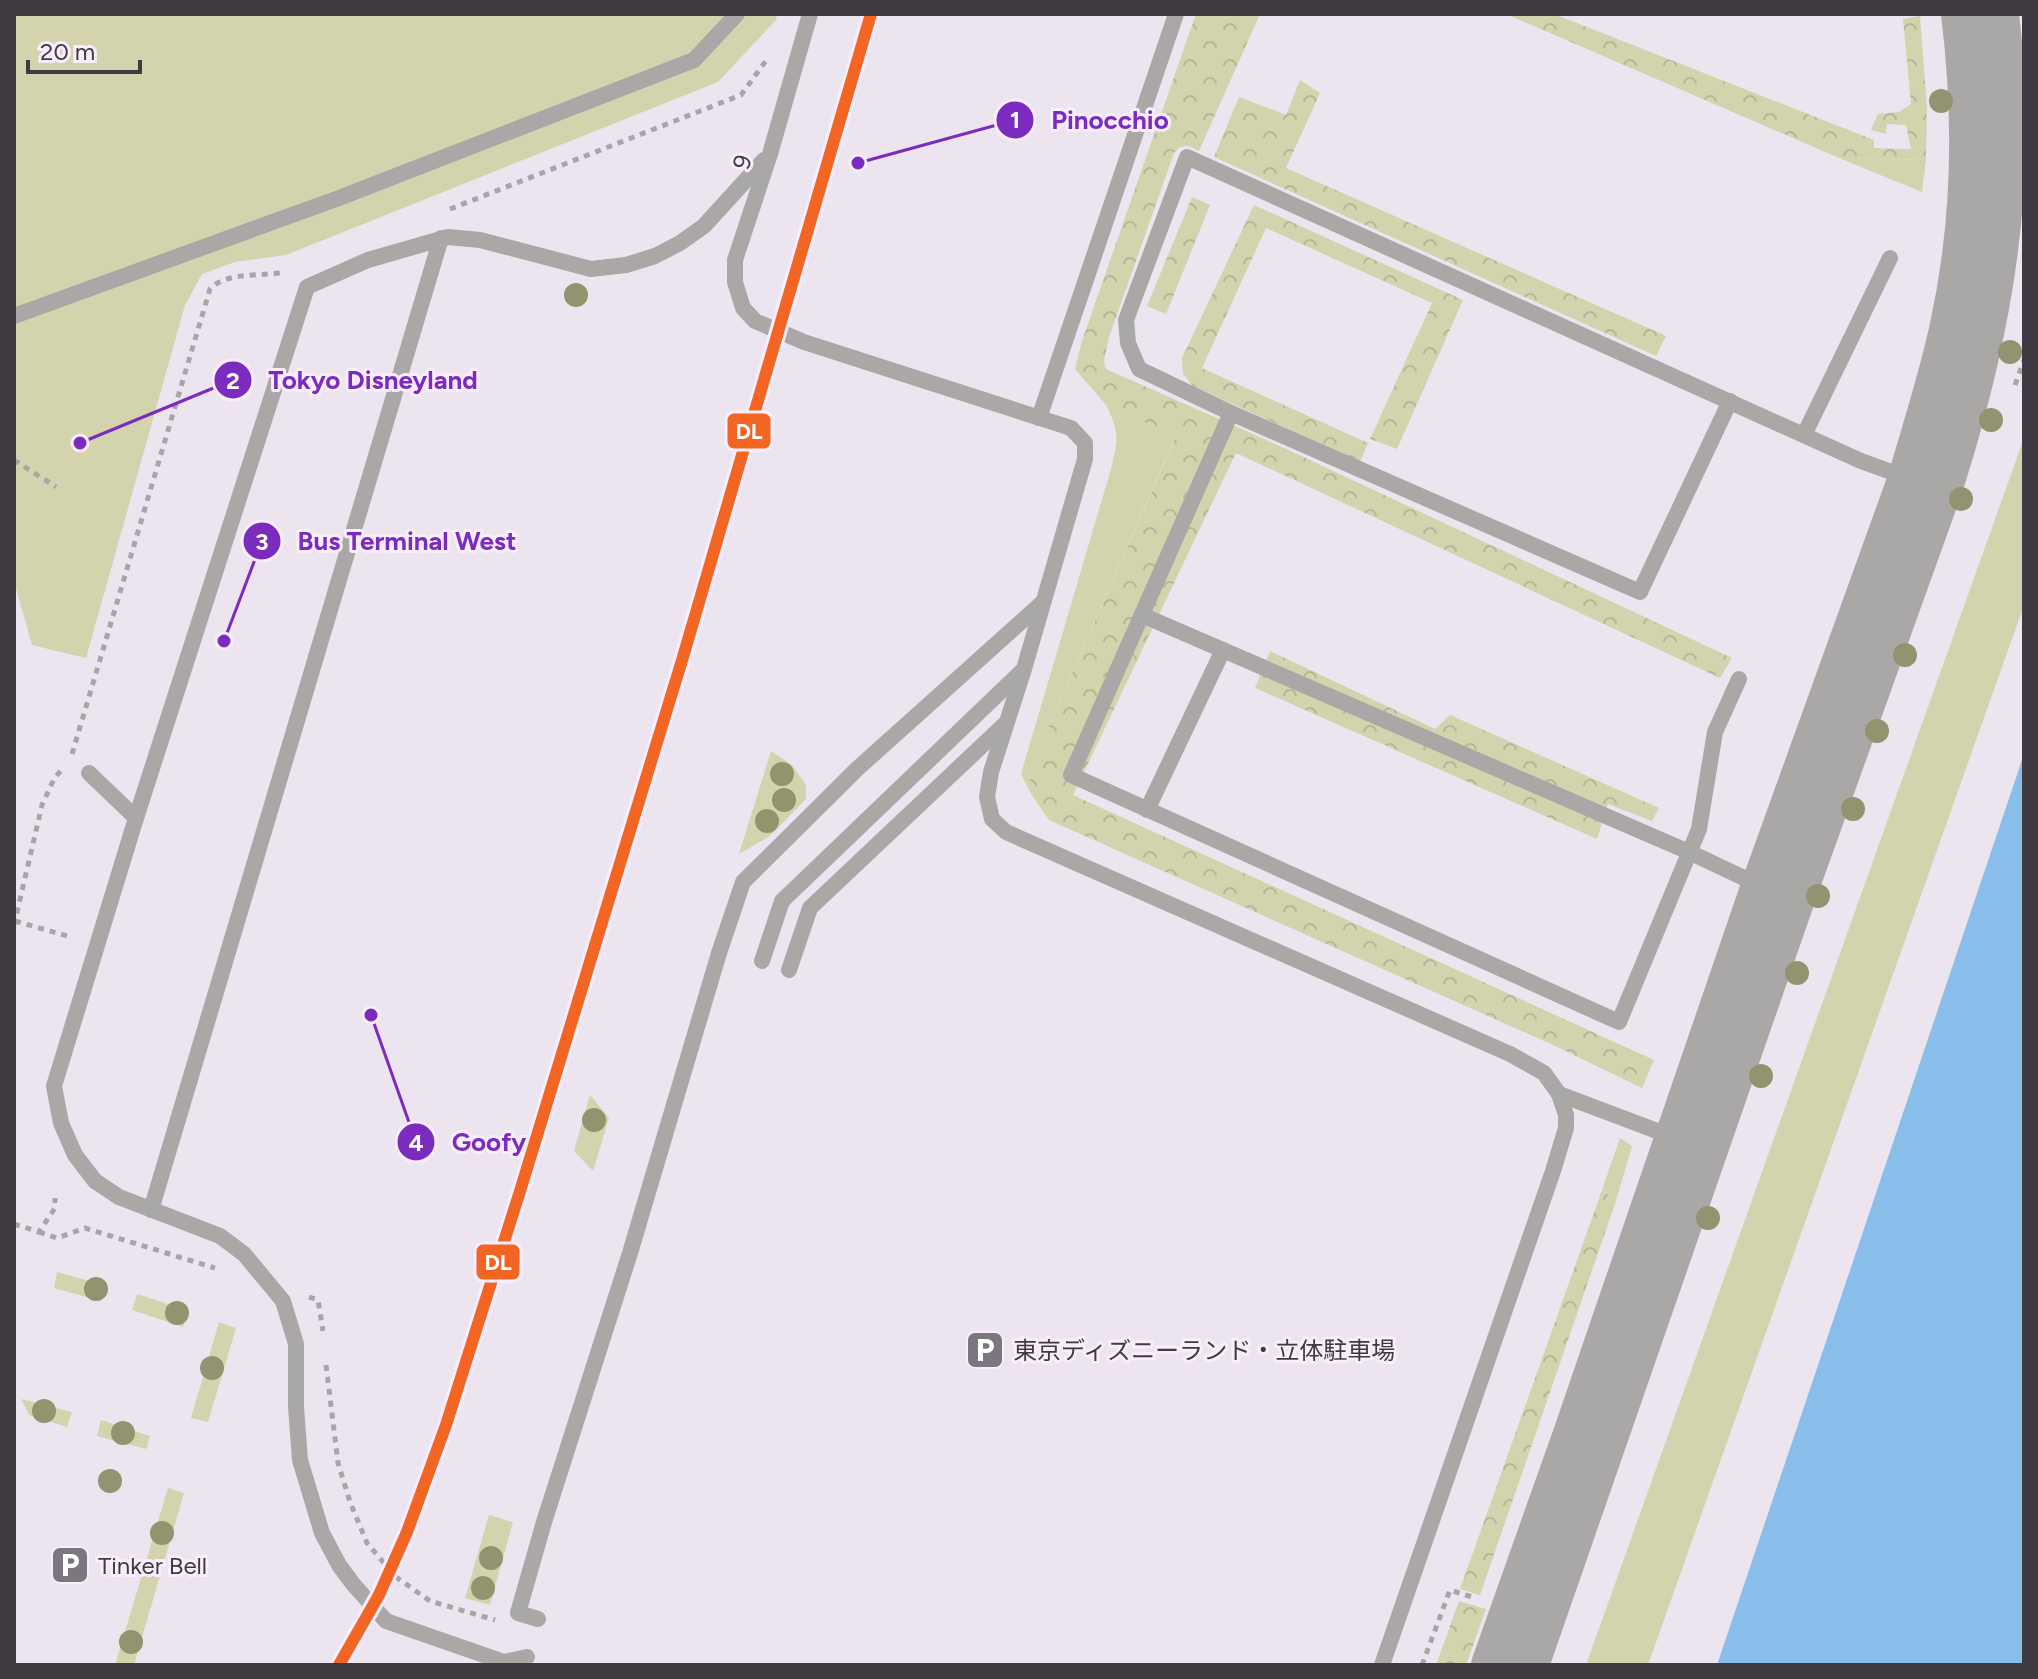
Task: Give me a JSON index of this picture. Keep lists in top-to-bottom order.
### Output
{
  "streets": {
    "lane": ["9"]
  },
  "places": {
    "other": [
      "Pinocchio",
      "Tokyo Disneyland",
      "Bus Terminal West",
      "Goofy"
    ],
    "parking": ["東京ディズニーランド・立体駐車場", "Tinker Bell"]
  },
  "lines": ["transit line DL"],
  "scale_bar": "20 m"
}
